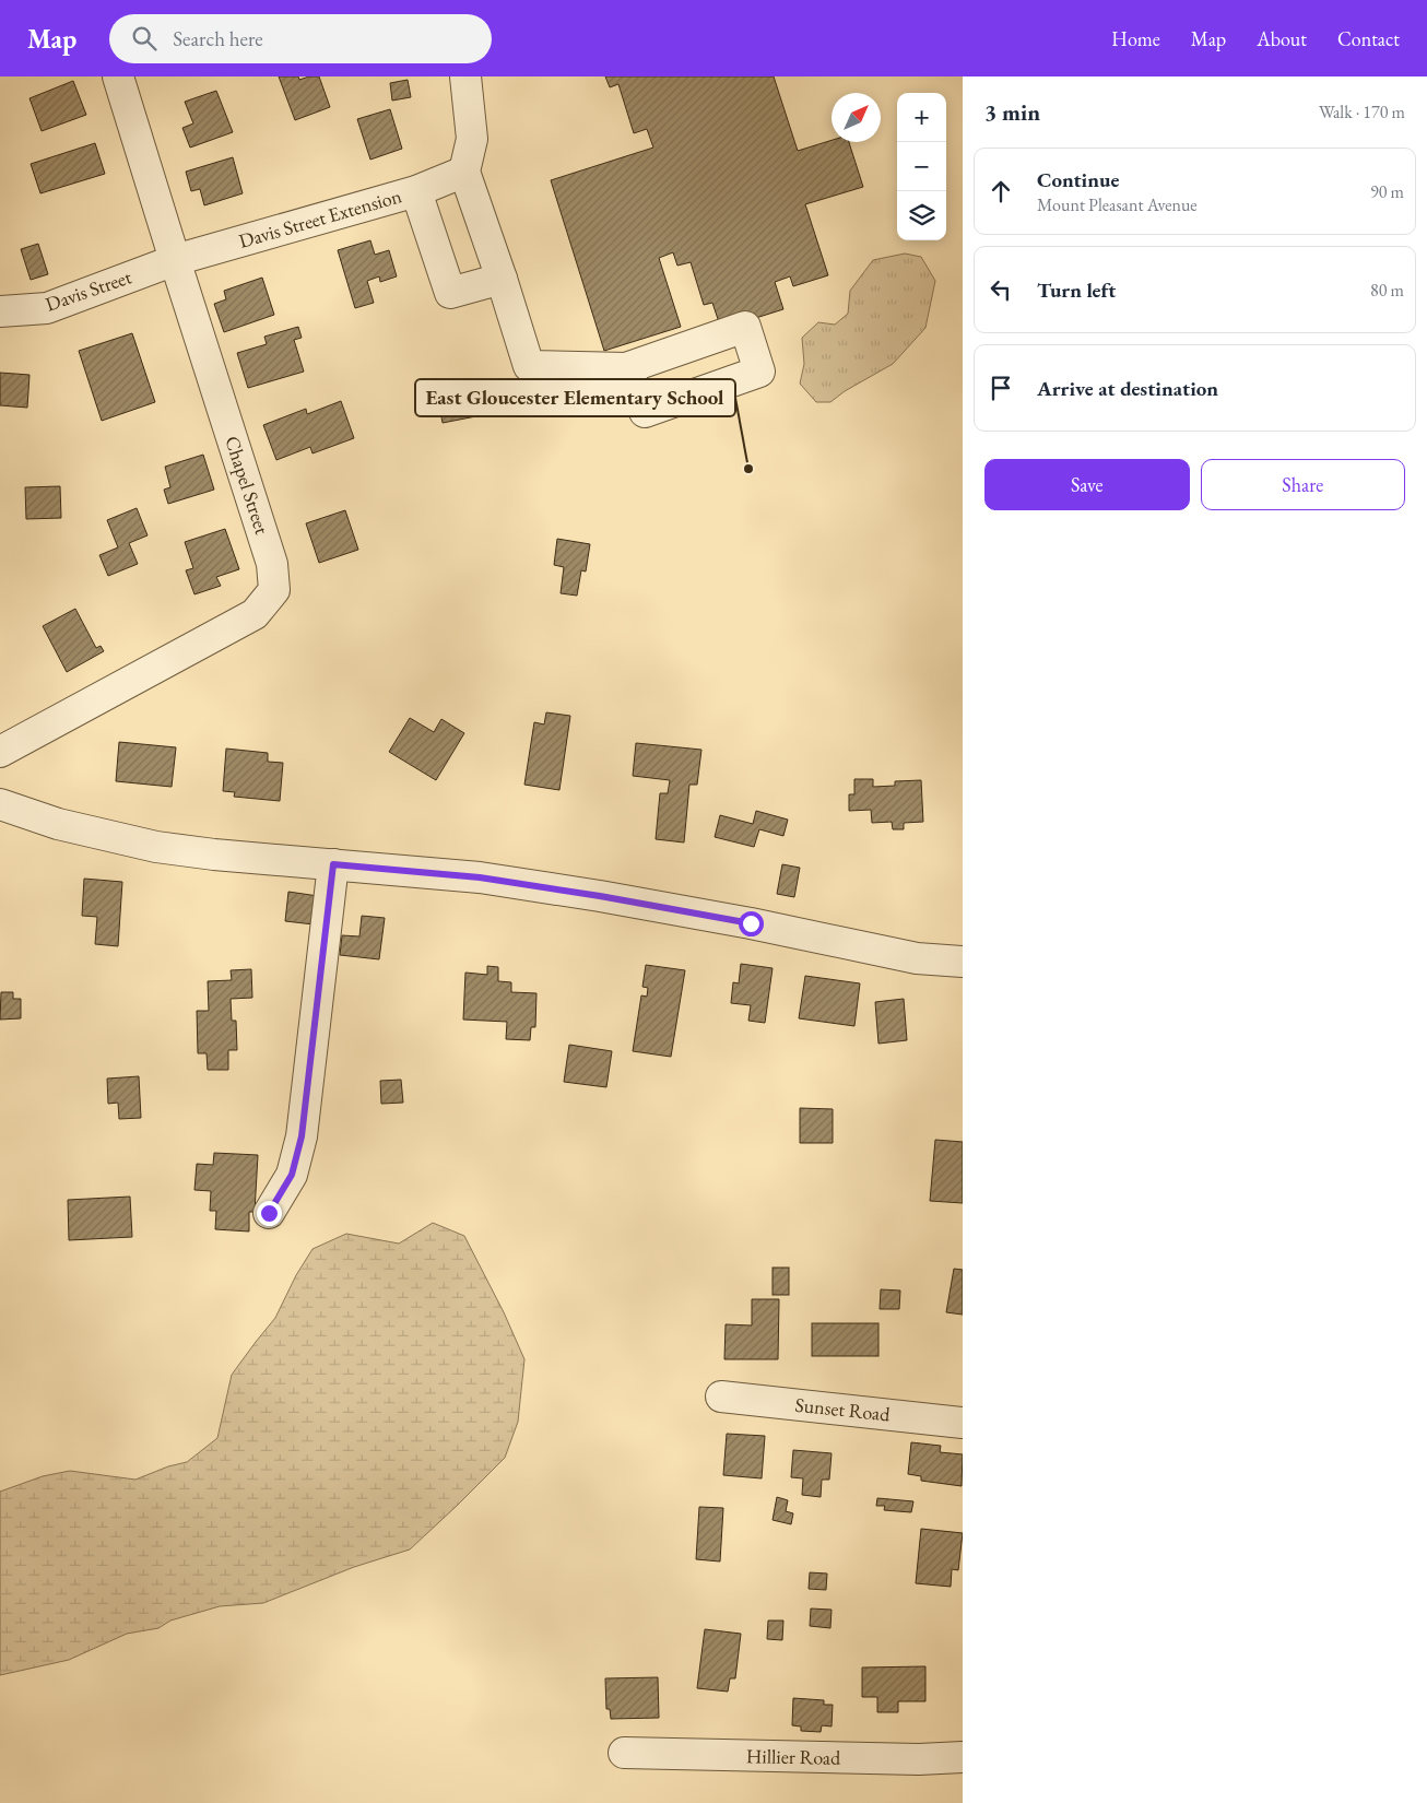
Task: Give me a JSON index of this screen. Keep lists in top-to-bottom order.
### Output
{
  "streets": {
    "street": [
      "Davis Street Extension",
      "Davis Street",
      "Chapel Street",
      "Sunset Road",
      "Hillier Road"
    ]
  },
  "crossings": [
    ["Davis Street Extension", "Davis Street"],
    ["Davis Street Extension", "Chapel Street"],
    ["Davis Street", "Chapel Street"]
  ],
  "places": ["East Gloucester Elementary School"],
  "north": "top right",
  "page": {
    "header": "Map",
    "search": "Search here",
    "nav": [
      "Home",
      "Map",
      "About",
      "Contact"
    ],
    "heading": ["3 min", "Walk · 170 m"],
    "map_buttons": ["+", "−"],
    "list": [
      ["Continue", "Mount Pleasant Avenue", "90 m"],
      ["Turn left", "80 m"],
      "Arrive at destination"
    ],
    "buttons": ["Save", "Share"]
  }
}
